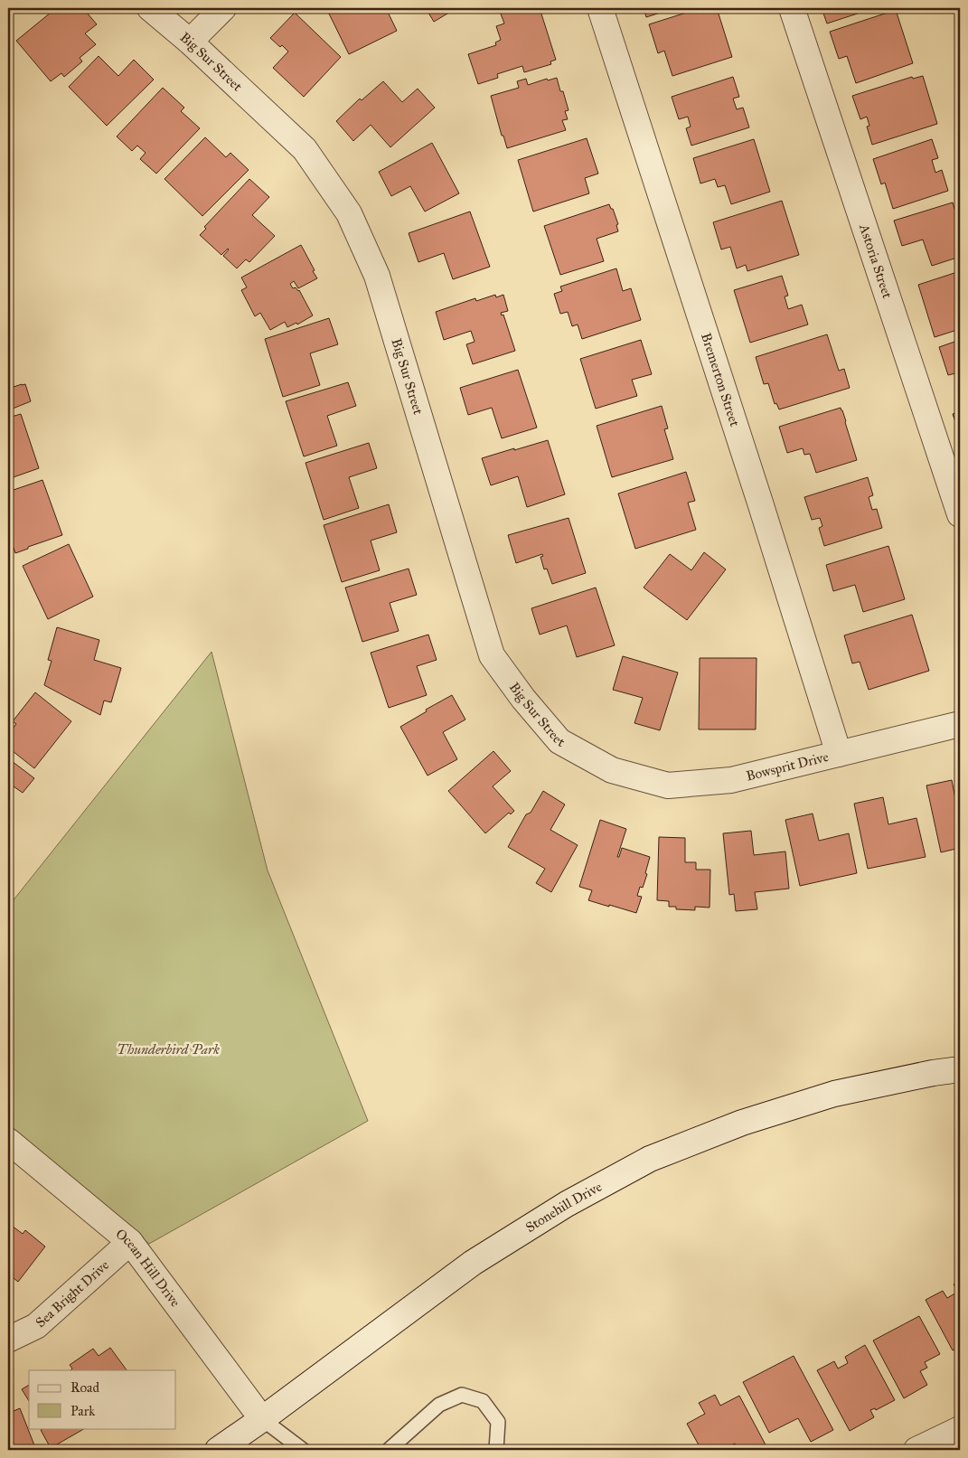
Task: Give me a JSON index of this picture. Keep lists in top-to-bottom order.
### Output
{
  "streets": {
    "street": [
      "Big Sur Street",
      "Astoria Street",
      "Bremerton Street",
      "Bowsprit Drive",
      "Stonehill Drive",
      "Ocean Hill Drive",
      "Sea Bright Drive"
    ]
  },
  "crossings": [
    ["Big Sur Street", "Bowsprit Drive"],
    ["Bremerton Street", "Bowsprit Drive"],
    ["Stonehill Drive", "Ocean Hill Drive"],
    ["Ocean Hill Drive", "Sea Bright Drive"]
  ],
  "parks": ["Thunderbird Park"],
  "legend": ["Road", "Park"]
}
